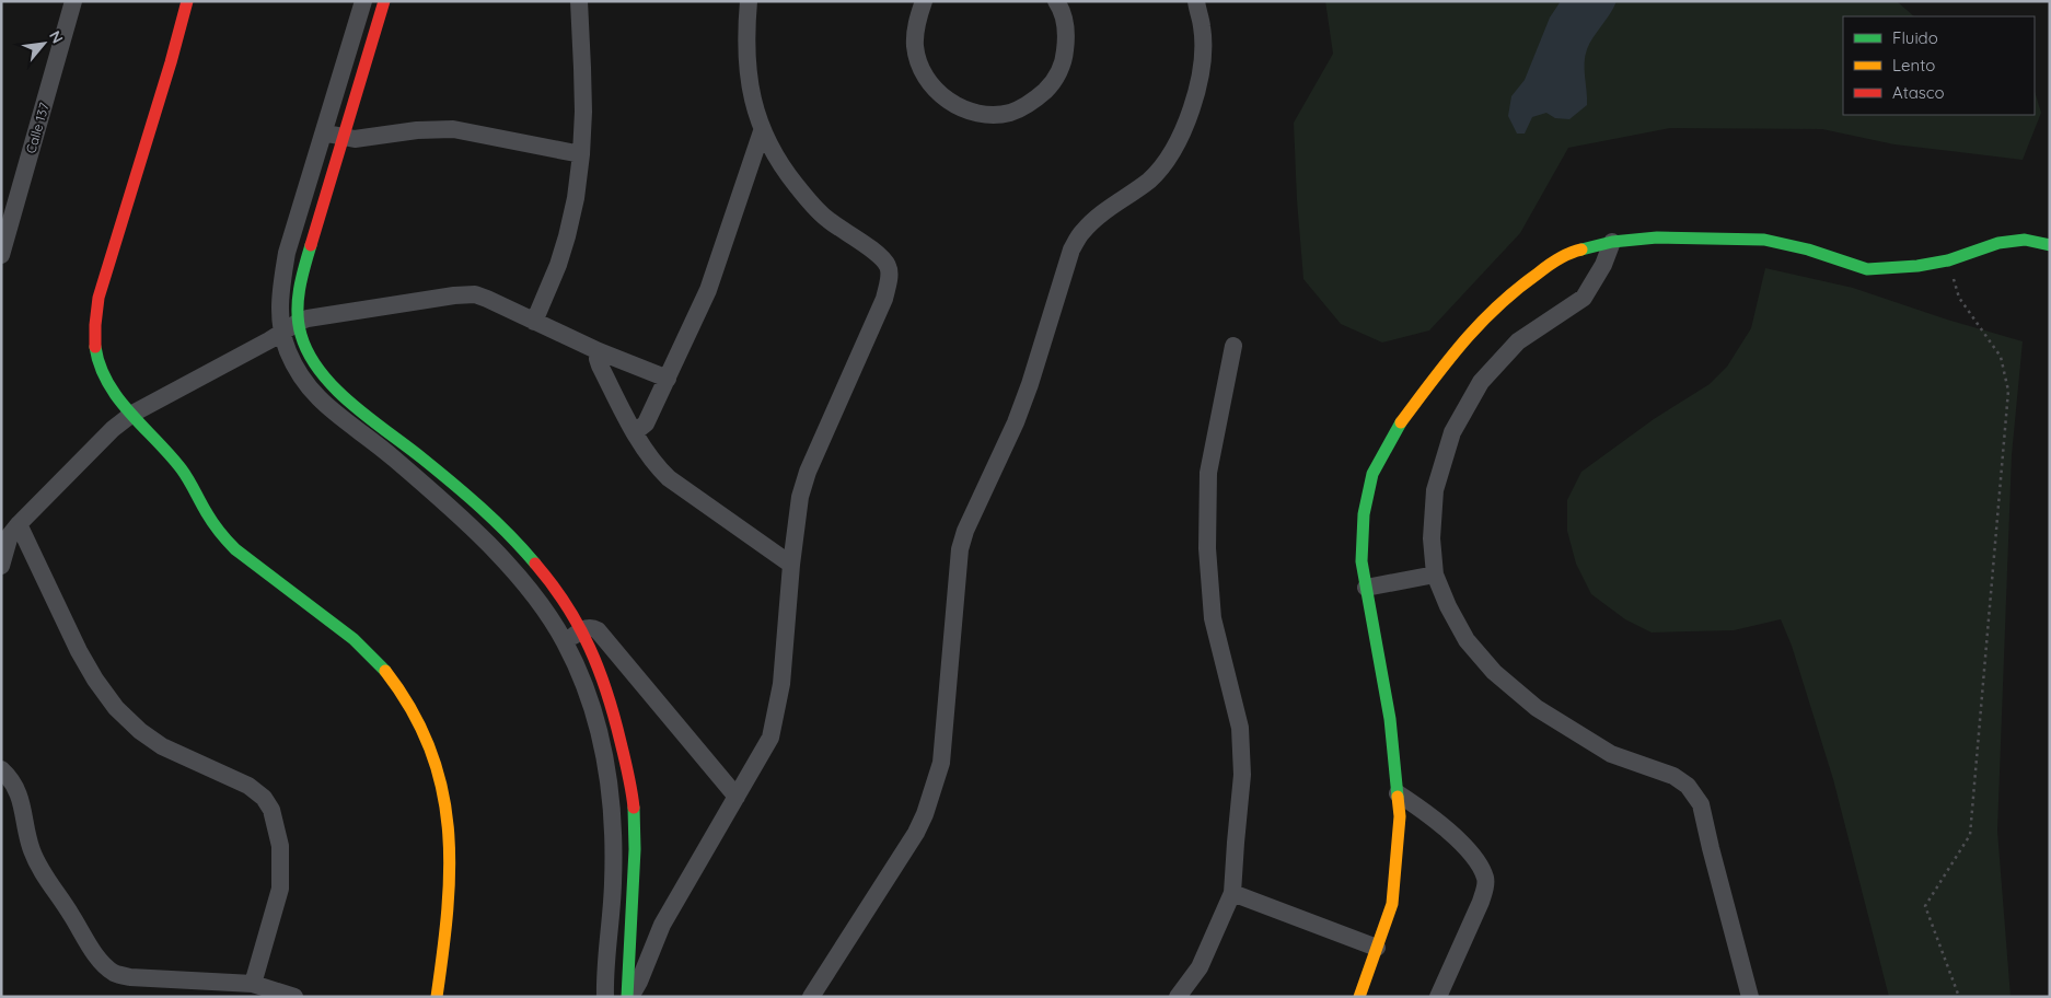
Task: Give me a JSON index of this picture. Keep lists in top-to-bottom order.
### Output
{
  "streets": {
    "street": ["Calle 137"]
  },
  "legend": ["Fluido", "Lento", "Atasco"],
  "north": "top right"
}
